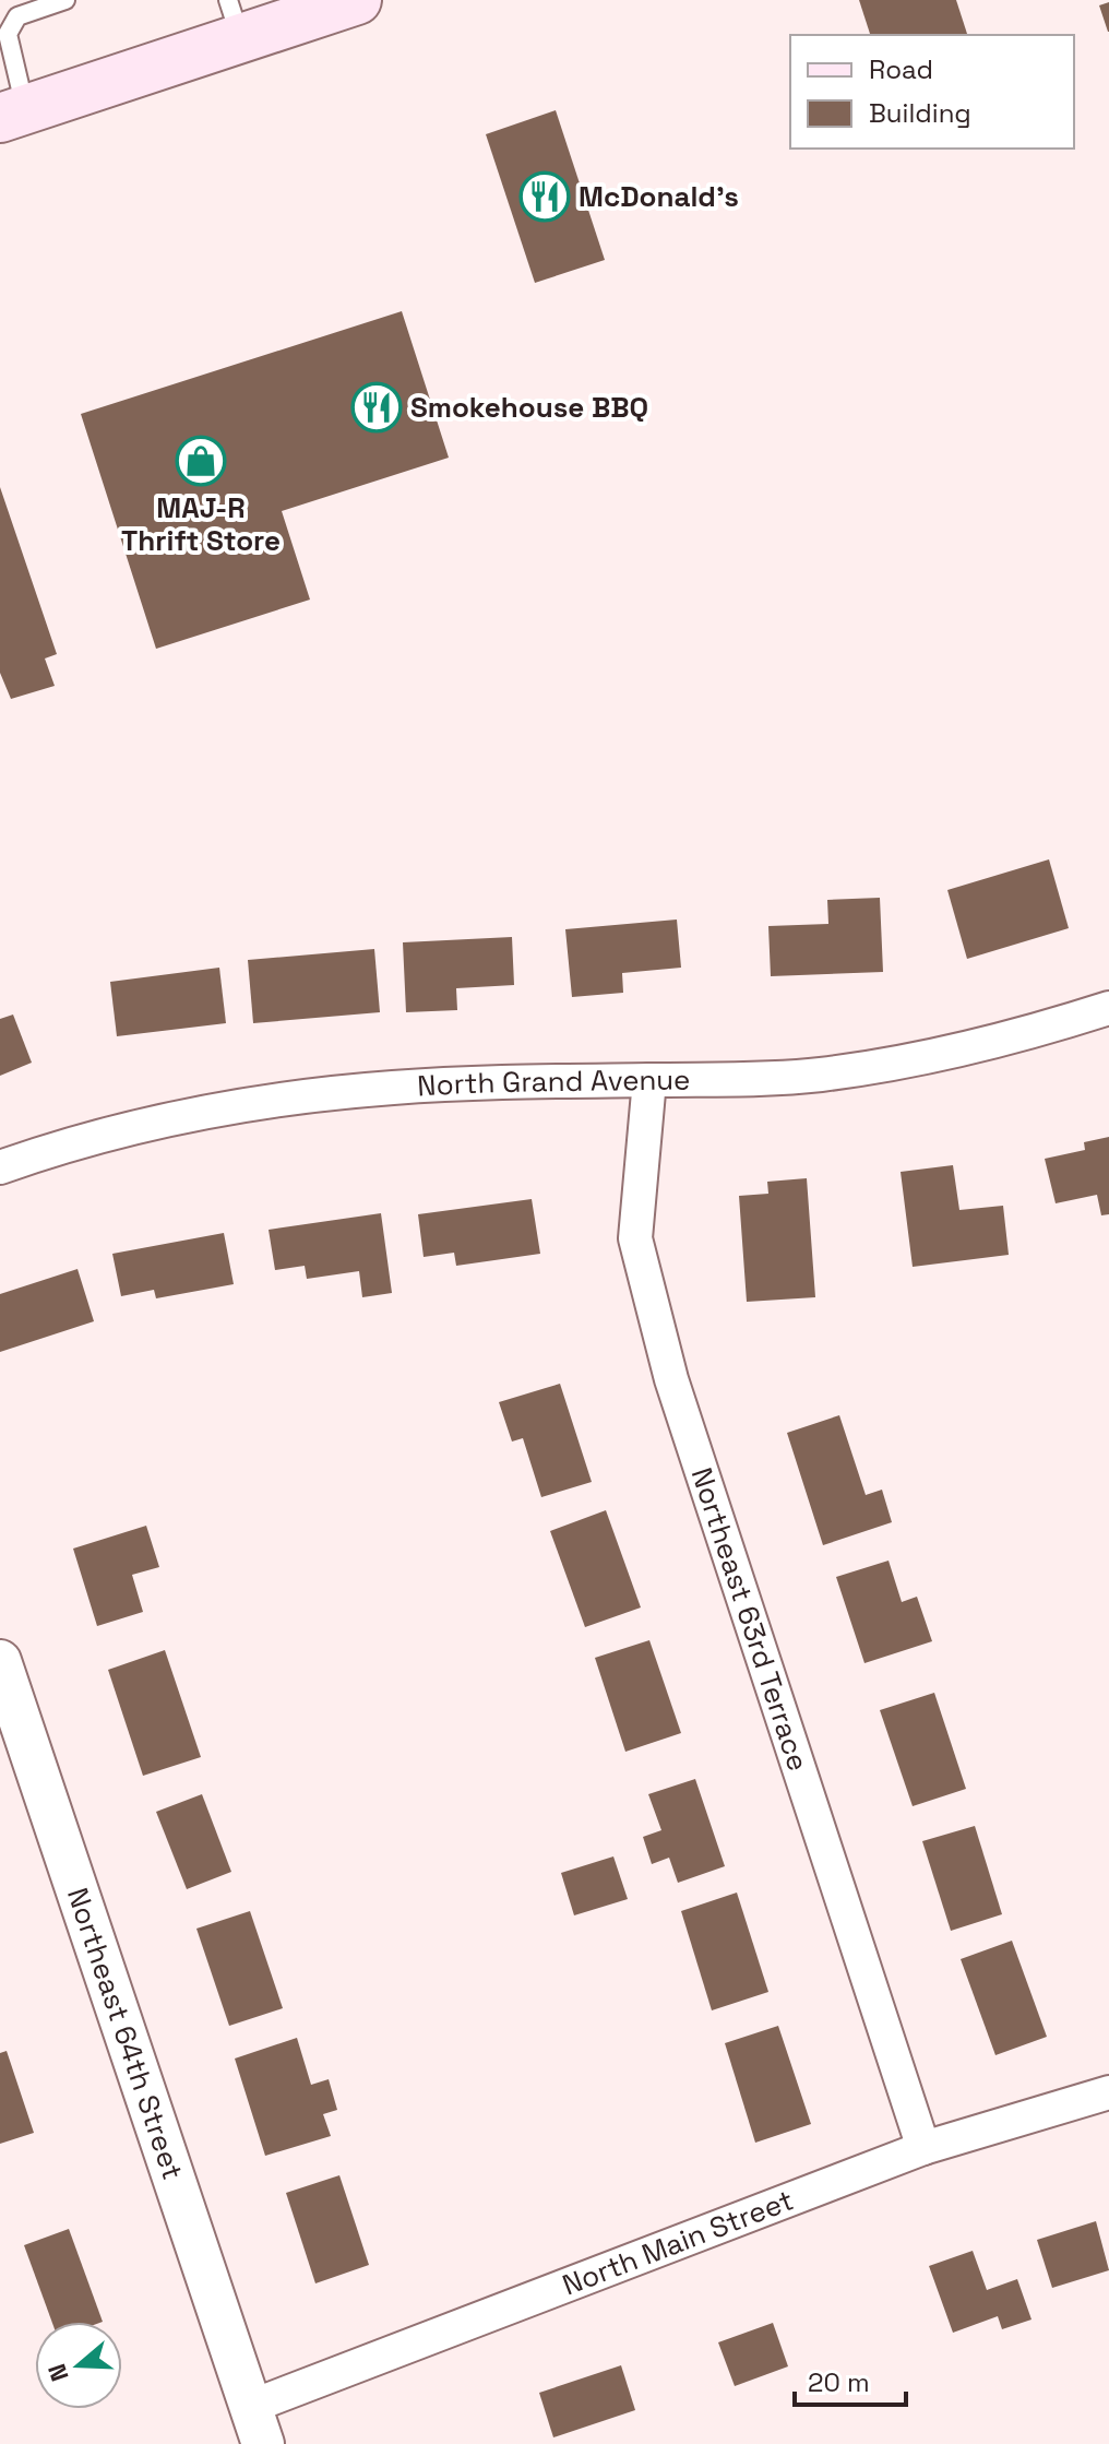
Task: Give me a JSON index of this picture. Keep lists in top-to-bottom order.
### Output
{
  "streets": {
    "street": [
      "North Grand Avenue",
      "Northeast 63rd Terrace",
      "Northeast 64th Street",
      "North Main Street"
    ]
  },
  "crossings": [
    ["North Grand Avenue", "Northeast 63rd Terrace"],
    ["Northeast 63rd Terrace", "North Main Street"],
    ["Northeast 64th Street", "North Main Street"]
  ],
  "places": {
    "restaurant": ["McDonald's", "Smokehouse BBQ"],
    "shop": ["MAJ-R Thrift Store"]
  },
  "legend": ["Road", "Building"],
  "scale_bar": "20 m",
  "north": "left"
}
